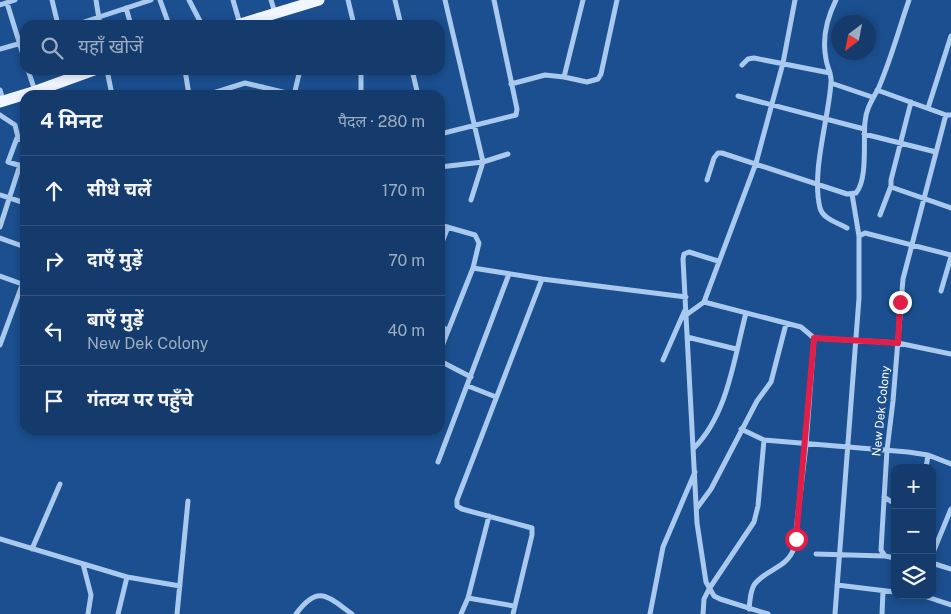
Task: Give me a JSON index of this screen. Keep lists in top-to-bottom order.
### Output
{
  "streets": {
    "street": ["New Dek Colony"]
  },
  "north": "bottom left",
  "page": {
    "search": "यहाँ खोजें",
    "heading": ["4 मिनट", "पैदल · 280 m"],
    "list": [
      ["सीधे चलें", "170 m"],
      ["दाएँ मुड़ें", "70 m"],
      ["बाएँ मुड़ें", "New Dek Colony", "40 m"],
      "गंतव्य पर पहुँचे"
    ],
    "map_buttons": ["+", "−"]
  }
}
